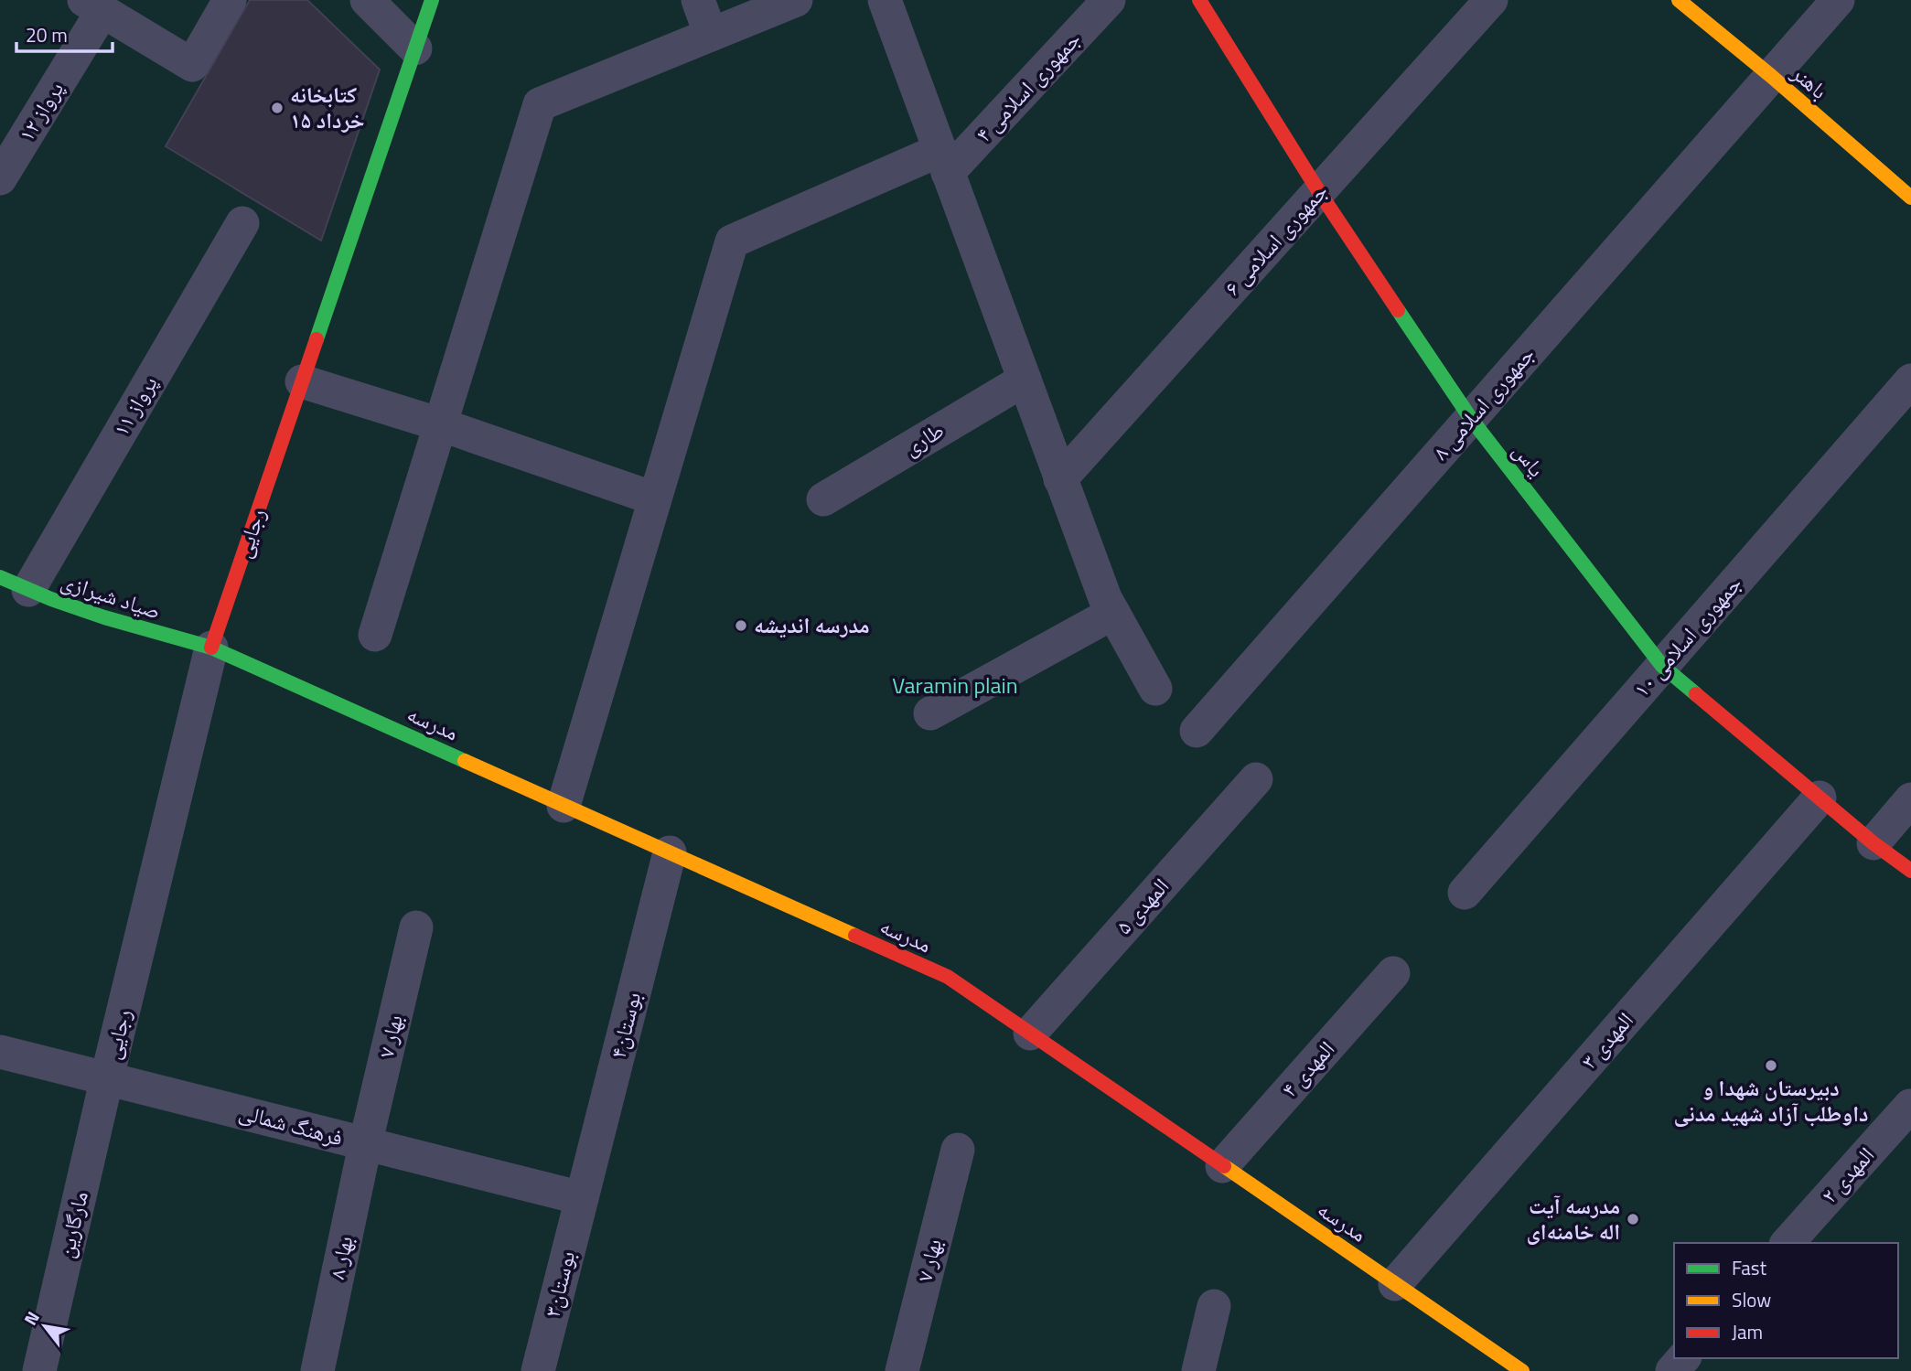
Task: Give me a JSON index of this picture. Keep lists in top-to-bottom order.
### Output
{
  "streets": {
    "street": [
      "باهنر",
      "جمهوری اسلامی ۴",
      "پرواز ۱۲",
      "جمهوری اسلامی ۶",
      "جمهوری اسلامی ۸",
      "پرواز ۱۱",
      "طاری",
      "یاس",
      "رجایی",
      "صیاد شیرازی",
      "جمهوری اسلامی ۱۰",
      "مدرسه",
      "المهدی ۵",
      "بوستان۴",
      "بهار ۷",
      "المهدی ۳",
      "المهدی ۴",
      "فرهنگ شمالی",
      "المهدی ۲",
      "مارگارین",
      "بهار ۸",
      "بوستان۳"
    ]
  },
  "crossings": [
    ["باهنر", "جمهوری اسلامی ۸"],
    ["جمهوری اسلامی ۶", "یاس"],
    ["جمهوری اسلامی ۸", "یاس"],
    ["پرواز ۱۱", "صیاد شیرازی"],
    ["یاس", "جمهوری اسلامی ۱۰"],
    ["یاس", "المهدی ۳"],
    ["رجایی", "صیاد شیرازی"],
    ["رجایی", "مدرسه"],
    ["رجایی", "فرهنگ شمالی"],
    ["رجایی", "مارگارین"],
    ["صیاد شیرازی", "مدرسه"],
    ["مدرسه", "المهدی ۵"],
    ["مدرسه", "بوستان۴"],
    ["مدرسه", "المهدی ۳"],
    ["مدرسه", "المهدی ۴"],
    ["بوستان۴", "فرهنگ شمالی"],
    ["بوستان۴", "بوستان۳"],
    ["بهار ۷", "فرهنگ شمالی"],
    ["بهار ۷", "بهار ۸"],
    ["فرهنگ شمالی", "مارگارین"],
    ["فرهنگ شمالی", "بهار ۸"],
    ["فرهنگ شمالی", "بوستان۳"]
  ],
  "parks": ["Varamin plain"],
  "places": [
    "کتابخانه ۱۵ خرداد",
    "مدرسه اندیشه",
    "دبیرستان شهدا و داوطلب آزاد شهید مدنی",
    "مدرسه آیت اله خامنه‌ای"
  ],
  "legend": ["Fast", "Slow", "Jam"],
  "scale_bar": "20 m",
  "north": "top left"
}
